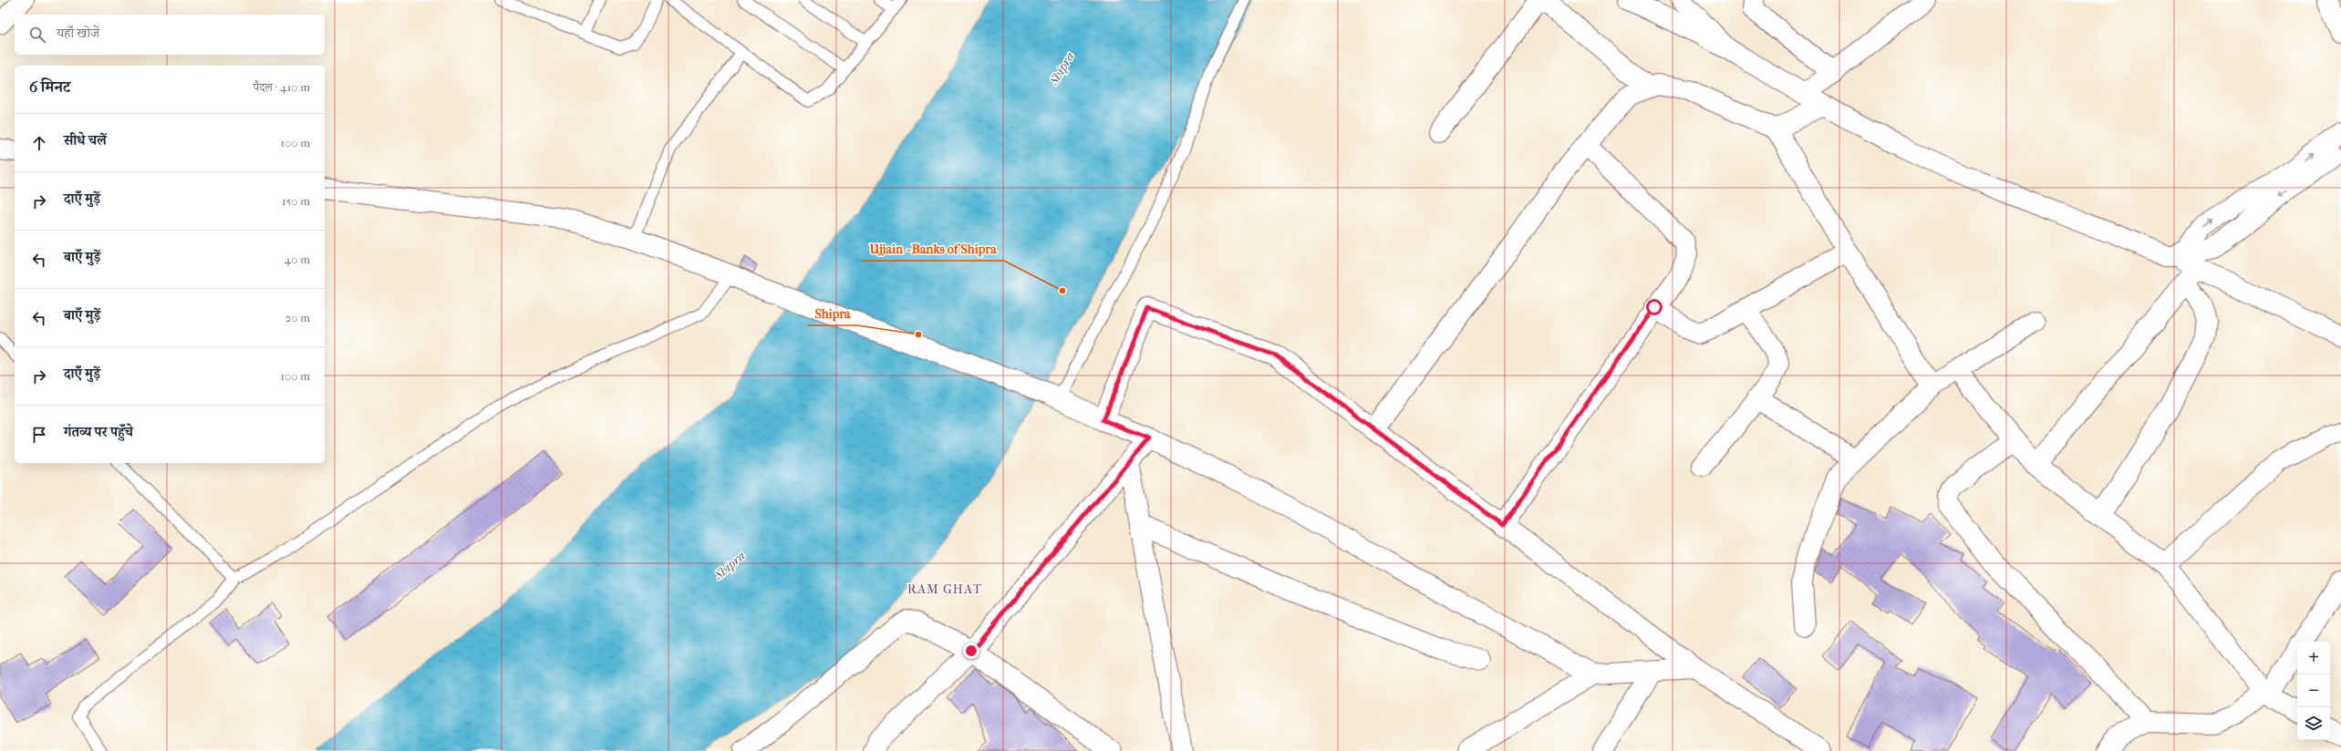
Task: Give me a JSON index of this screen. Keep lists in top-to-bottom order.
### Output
{
  "districts": ["RAM GHAT"],
  "water": ["Shipra"],
  "places": ["Ujjain - Banks of Shipra", "Shipra"],
  "page": {
    "search": "यहाँ खोजें",
    "heading": ["6 मिनट", "पैदल · 410 m"],
    "list": [
      ["सीधे चलें", "100 m"],
      ["दाएँ मुड़ें", "150 m"],
      ["बाएँ मुड़ें", "40 m"],
      ["बाएँ मुड़ें", "20 m"],
      ["दाएँ मुड़ें", "100 m"],
      "गंतव्य पर पहुँचे"
    ],
    "map_buttons": ["+", "−"]
  }
}
